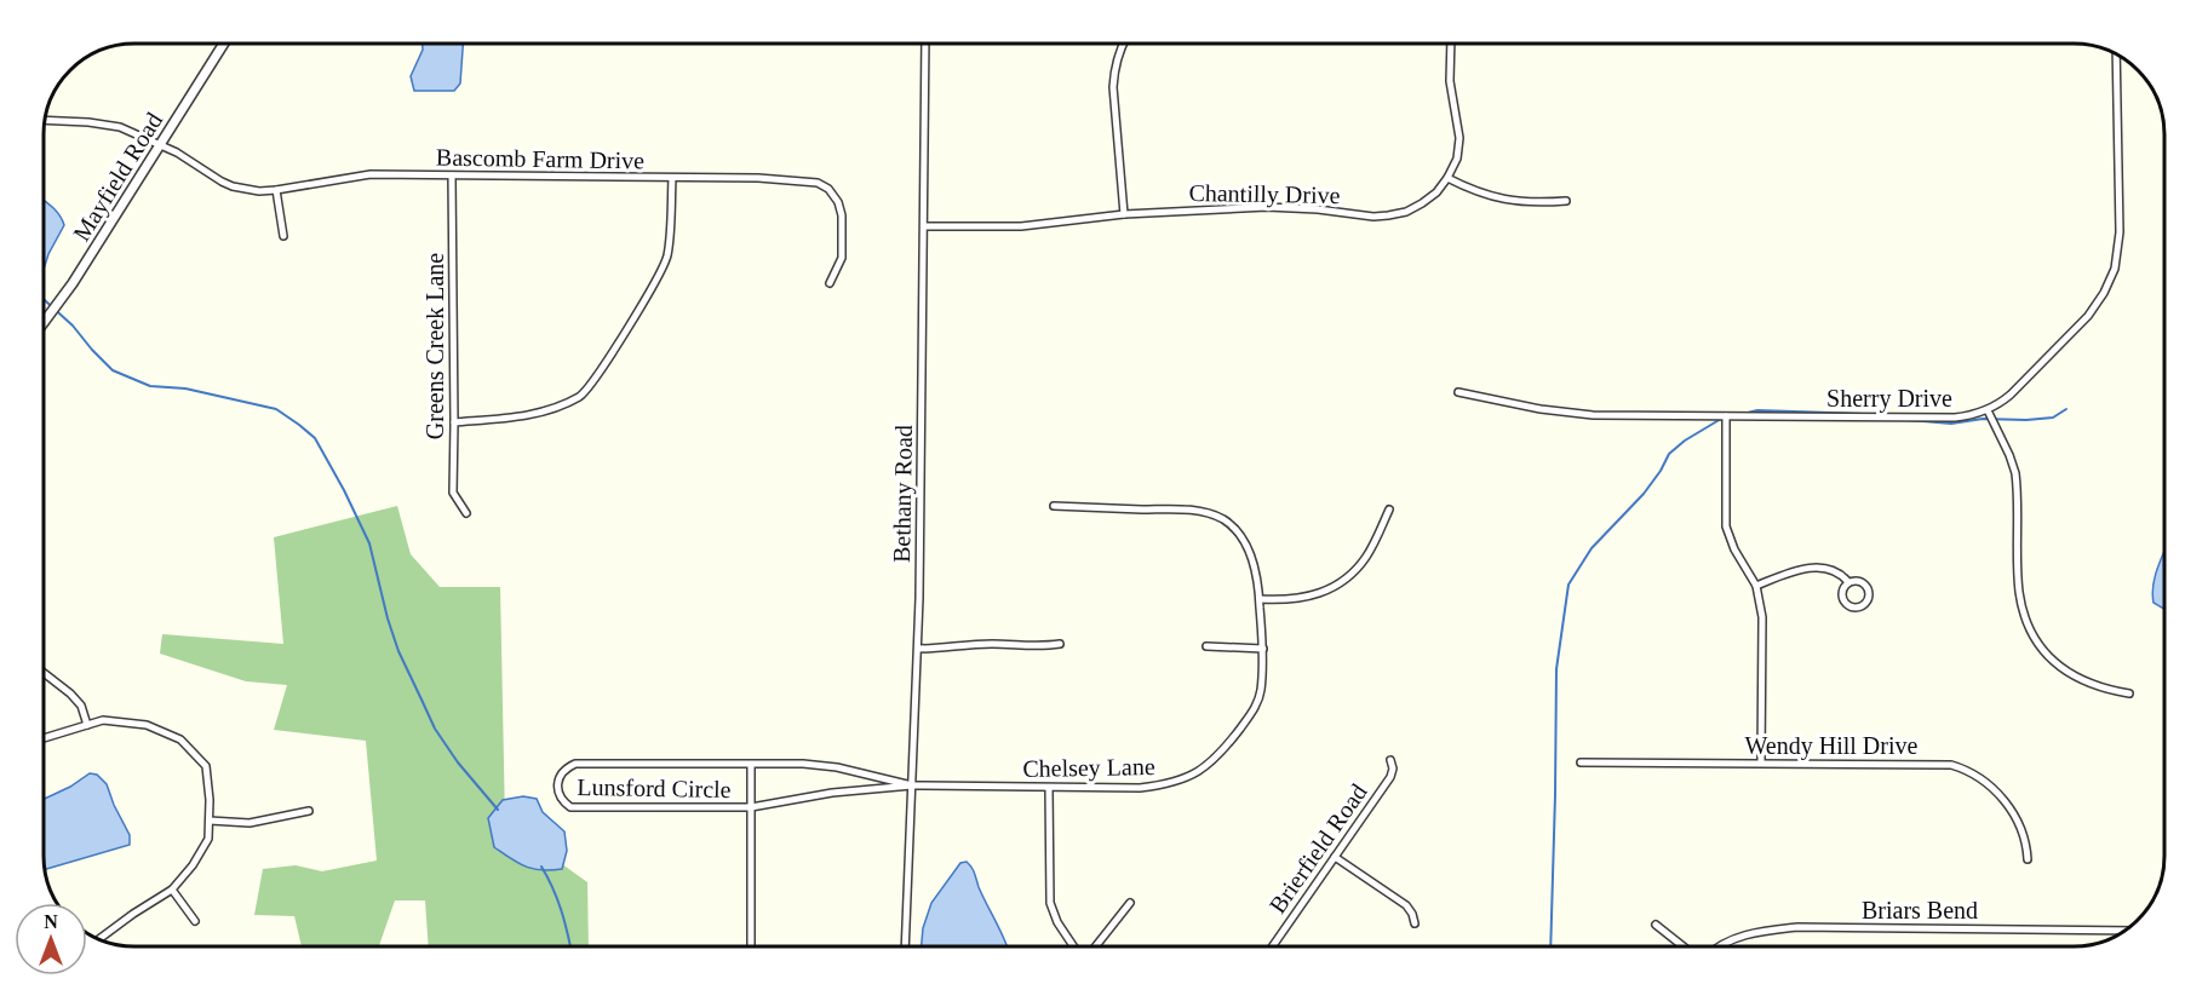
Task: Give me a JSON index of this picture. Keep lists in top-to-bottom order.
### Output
{
  "streets": {
    "street": [
      "Bascomb Farm Drive",
      "Mayfield Road",
      "Chantilly Drive",
      "Greens Creek Lane",
      "Sherry Drive",
      "Bethany Road",
      "Wendy Hill Drive",
      "Chelsey Lane",
      "Lunsford Circle",
      "Brierfield Road",
      "Briars Bend"
    ]
  },
  "crossings": [
    ["Bascomb Farm Drive", "Mayfield Road"],
    ["Bascomb Farm Drive", "Greens Creek Lane"],
    ["Chantilly Drive", "Bethany Road"],
    ["Bethany Road", "Chelsey Lane"],
    ["Bethany Road", "Lunsford Circle"],
    ["Chelsey Lane", "Lunsford Circle"]
  ],
  "north": "top"
}
